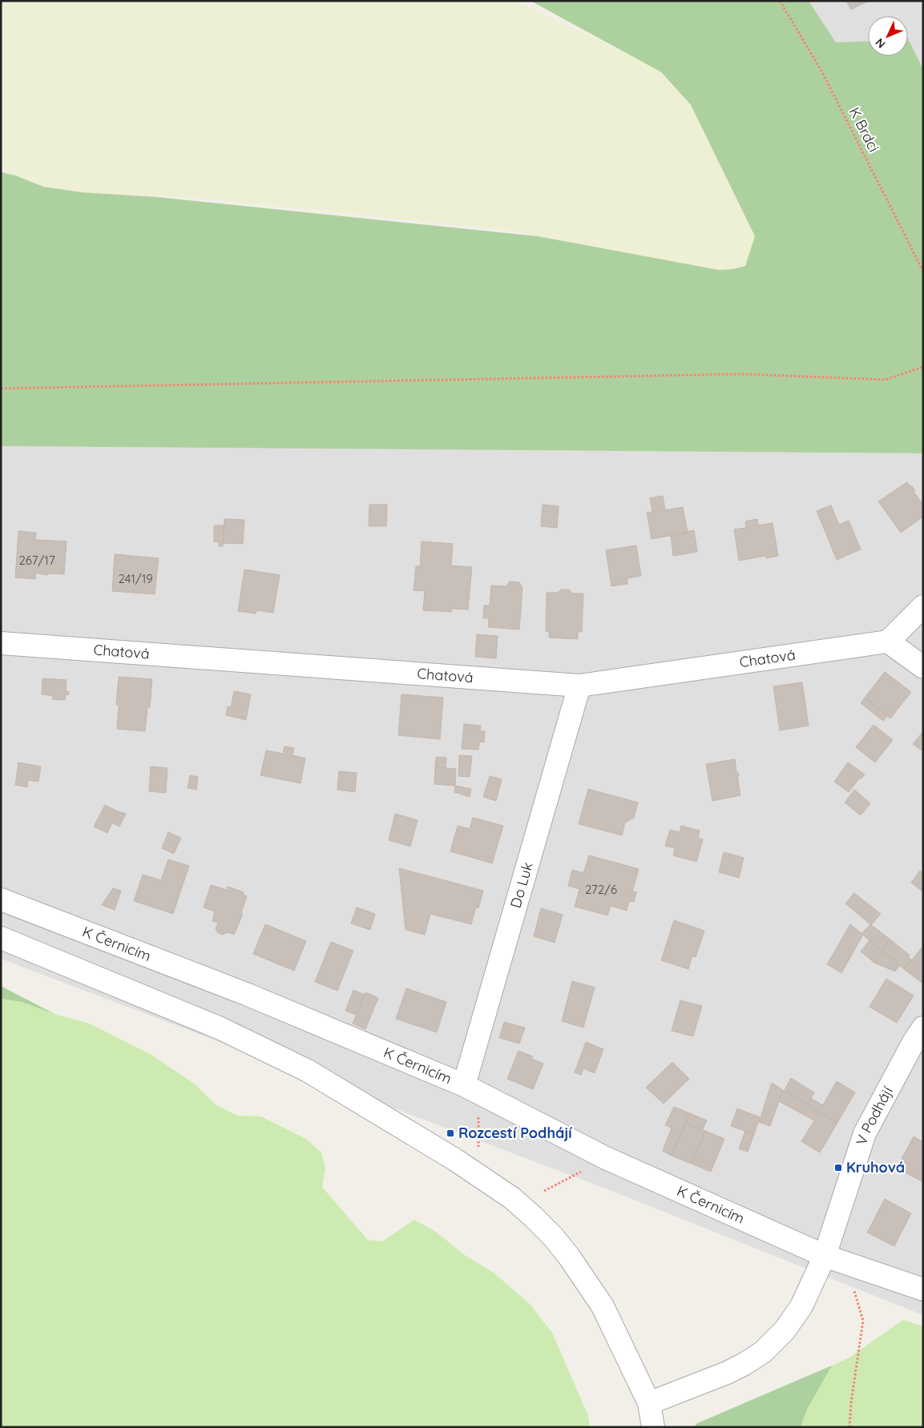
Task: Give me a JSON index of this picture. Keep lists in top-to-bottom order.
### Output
{
  "streets": {
    "street": [
      "Chatová",
      "Do Luk",
      "K Černicím",
      "V Podhájí"
    ],
    "path": ["K Brdci"]
  },
  "crossings": [
    ["Chatová", "Do Luk"],
    ["Do Luk", "K Černicím"],
    ["K Černicím", "V Podhájí"]
  ],
  "places": {
    "transit": ["Rozcestí Podhájí", "Kruhová"]
  },
  "house_numbers": ["267/17", "241/19", "272/6"],
  "north": "bottom left"
}
